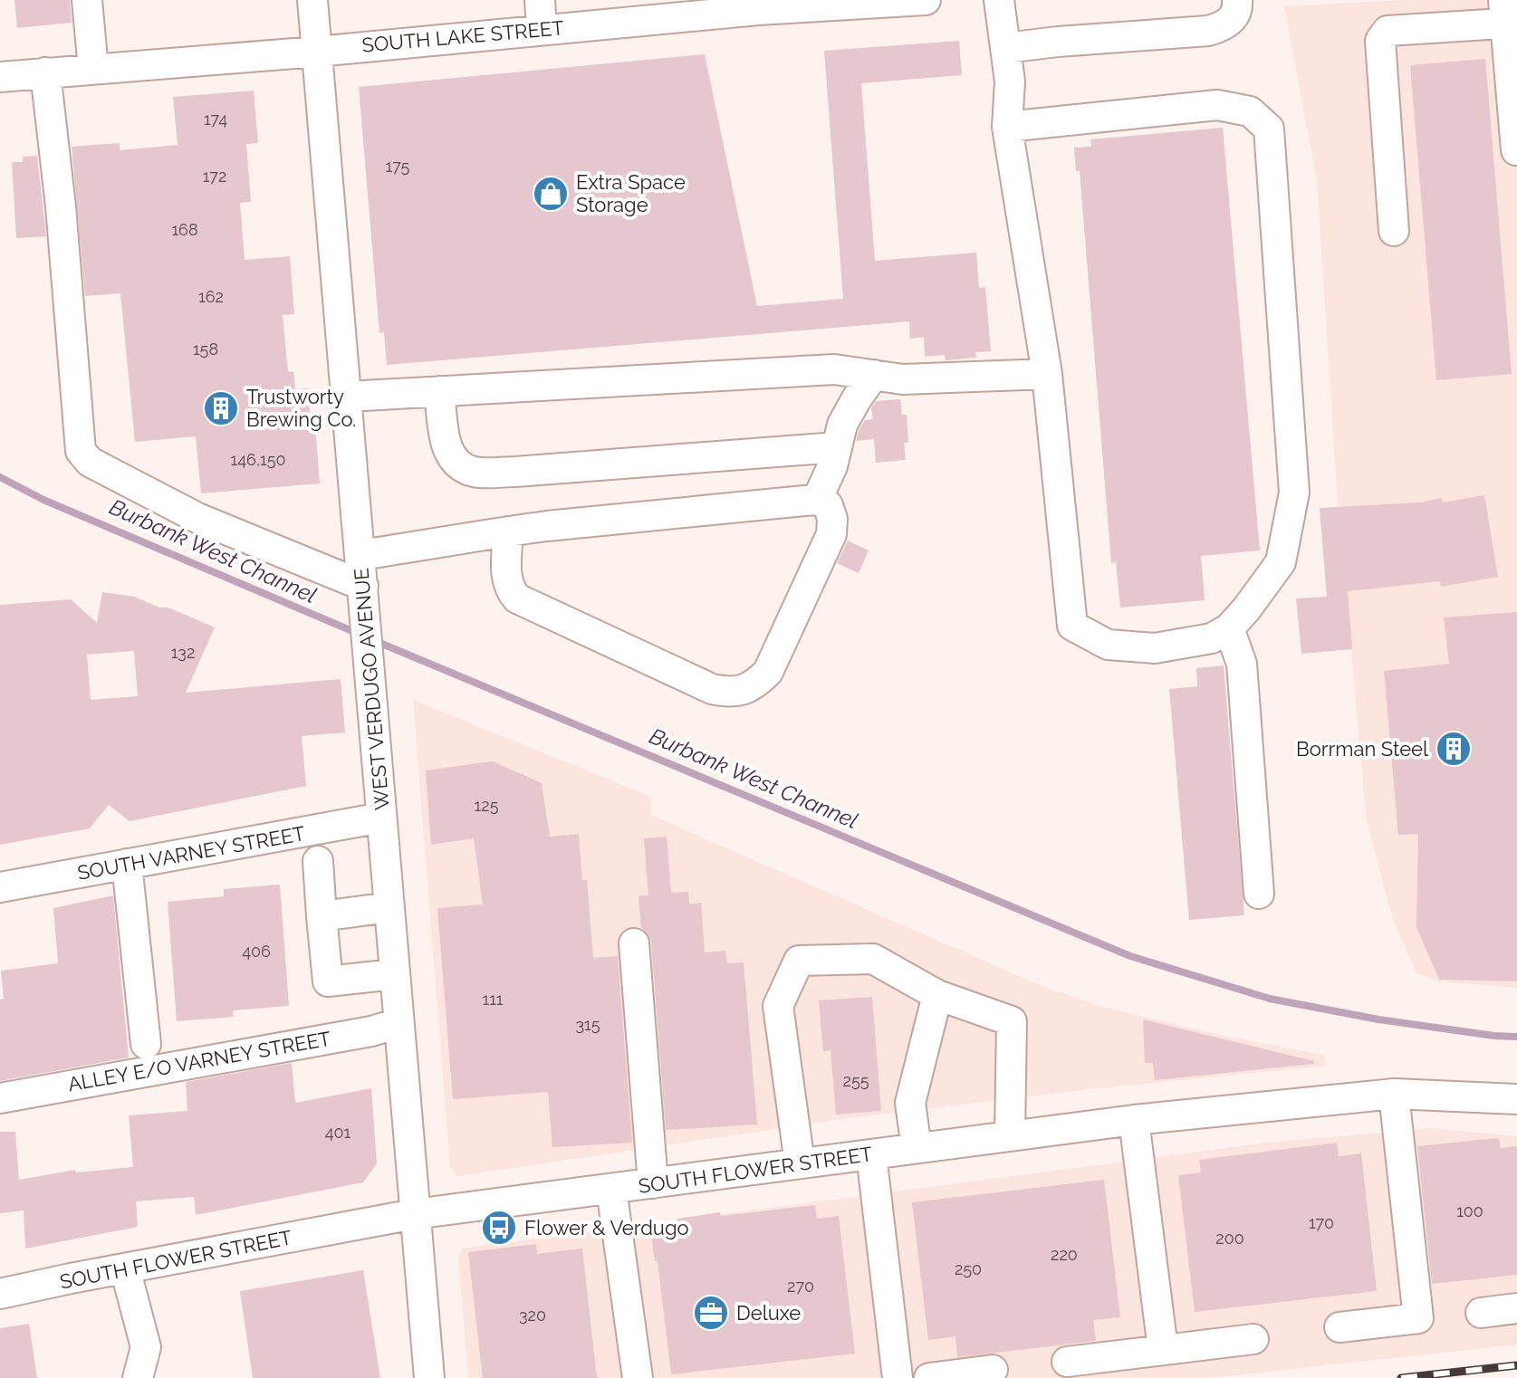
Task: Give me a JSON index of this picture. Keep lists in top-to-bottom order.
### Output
{
  "streets": {
    "street": [
      "SOUTH LAKE STREET",
      "WEST VERDUGO AVENUE",
      "SOUTH VARNEY STREET",
      "ALLEY E/O VARNEY STREET",
      "SOUTH FLOWER STREET"
    ]
  },
  "crossings": [
    ["SOUTH LAKE STREET", "WEST VERDUGO AVENUE"],
    ["WEST VERDUGO AVENUE", "SOUTH VARNEY STREET"],
    ["WEST VERDUGO AVENUE", "ALLEY E/O VARNEY STREET"],
    ["WEST VERDUGO AVENUE", "SOUTH FLOWER STREET"]
  ],
  "water": ["Burbank West Channel"],
  "places": {
    "shop": ["Extra Space Storage"],
    "building": ["Trustworty Brewing Co.", "Borrman Steel"],
    "bus stop": ["Flower & Verdugo"],
    "office": ["Deluxe"]
  },
  "house_numbers": [
    "174",
    "175",
    "172",
    "168",
    "162",
    "158",
    "146,150",
    "132",
    "125",
    "406",
    "111",
    "315",
    "255",
    "401",
    "100",
    "170",
    "200",
    "220",
    "250",
    "270",
    "320"
  ]
}
